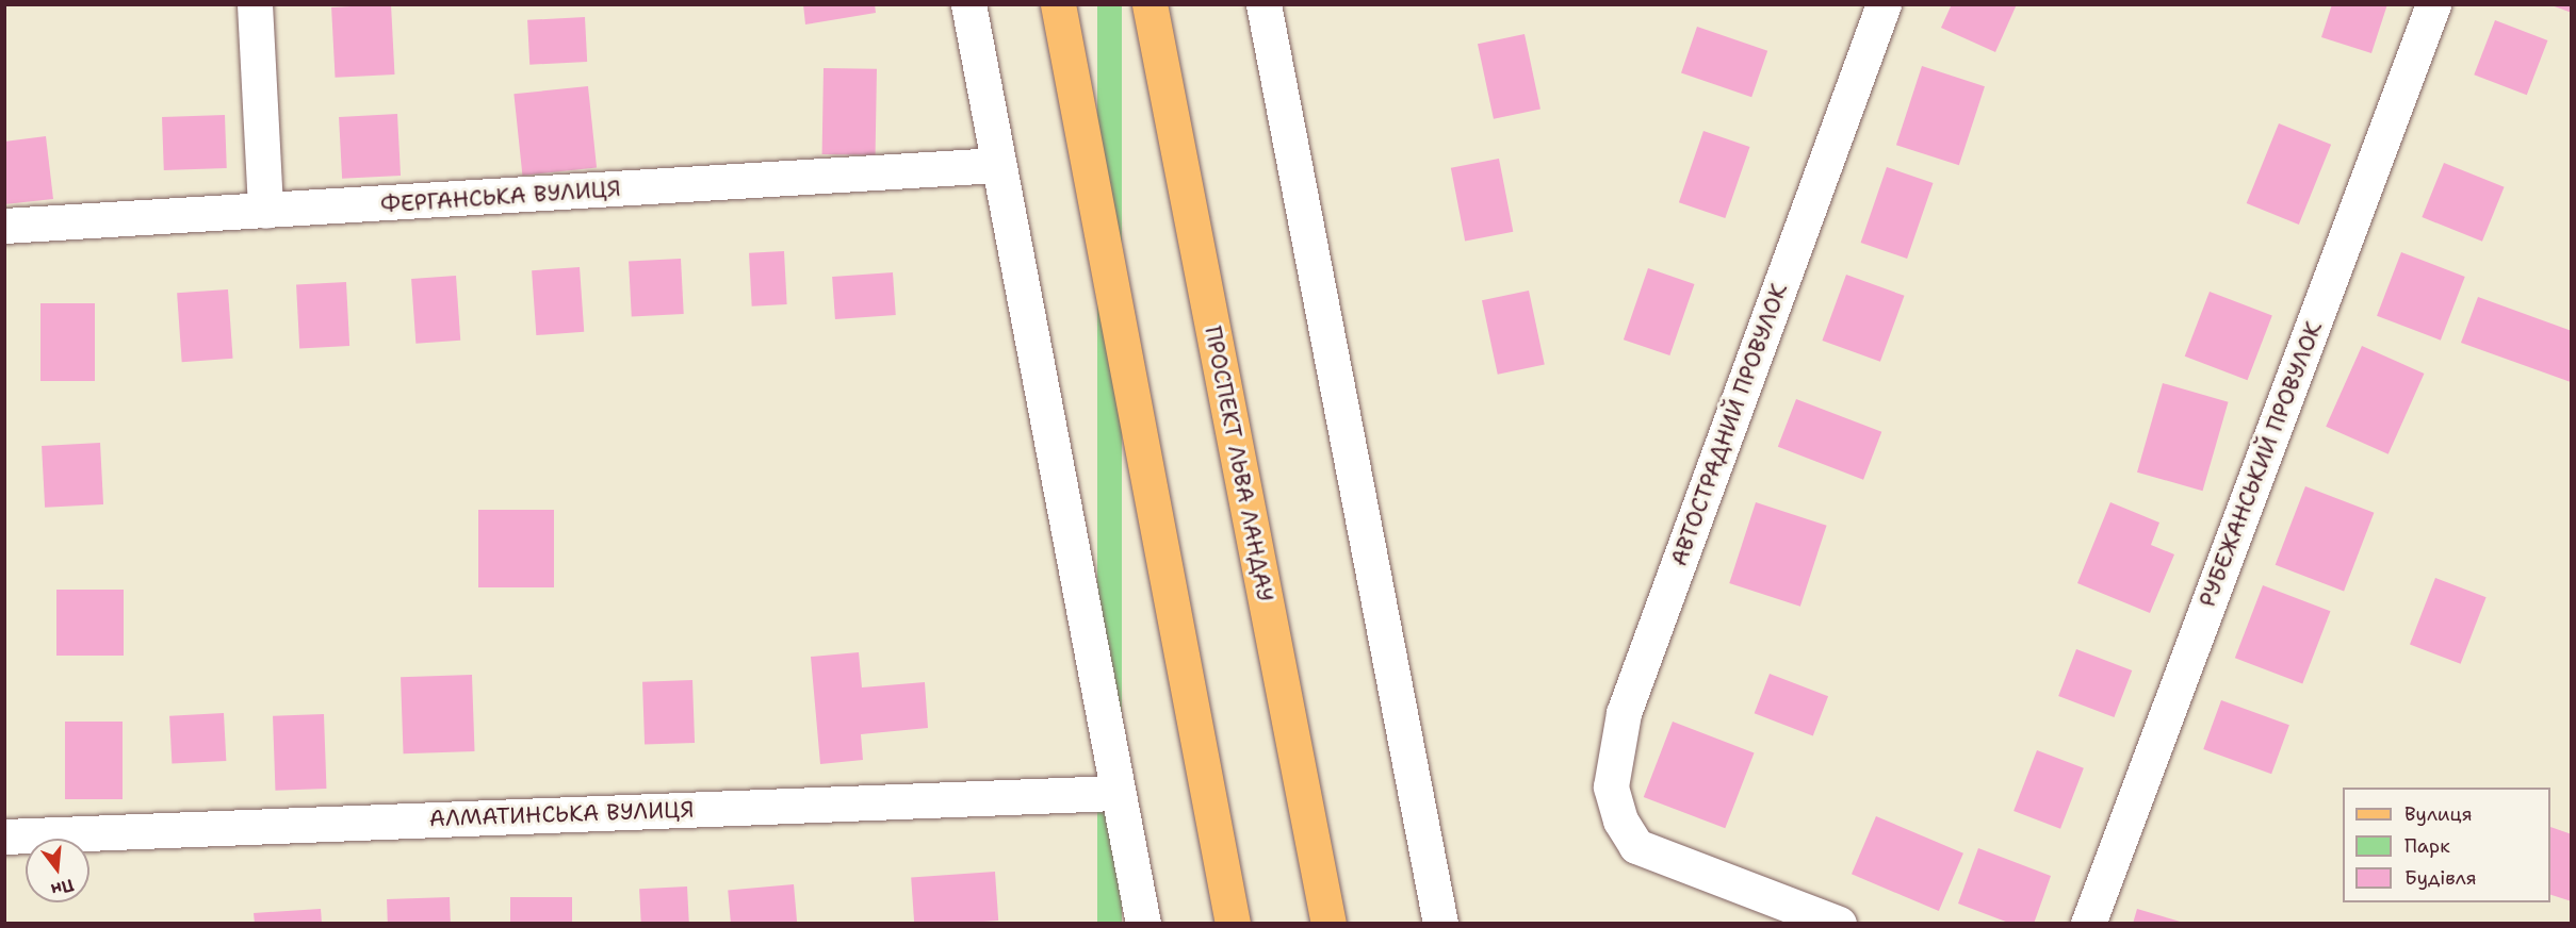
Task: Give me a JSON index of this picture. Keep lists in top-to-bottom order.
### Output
{
  "streets": {
    "main road": ["ПРОСПЕКТ ЛЬВА ЛАНДАУ"],
    "street": [
      "ФЕРГАНСЬКА ВУЛИЦЯ",
      "АВТОСТРАДНИЙ ПРОВУЛОК",
      "РУБЕЖАНСЬКИЙ ПРОВУЛОК",
      "АЛМАТИНСЬКА ВУЛИЦЯ"
    ]
  },
  "legend": ["Вулиця", "Парк", "Будівля"],
  "north": "bottom"
}
